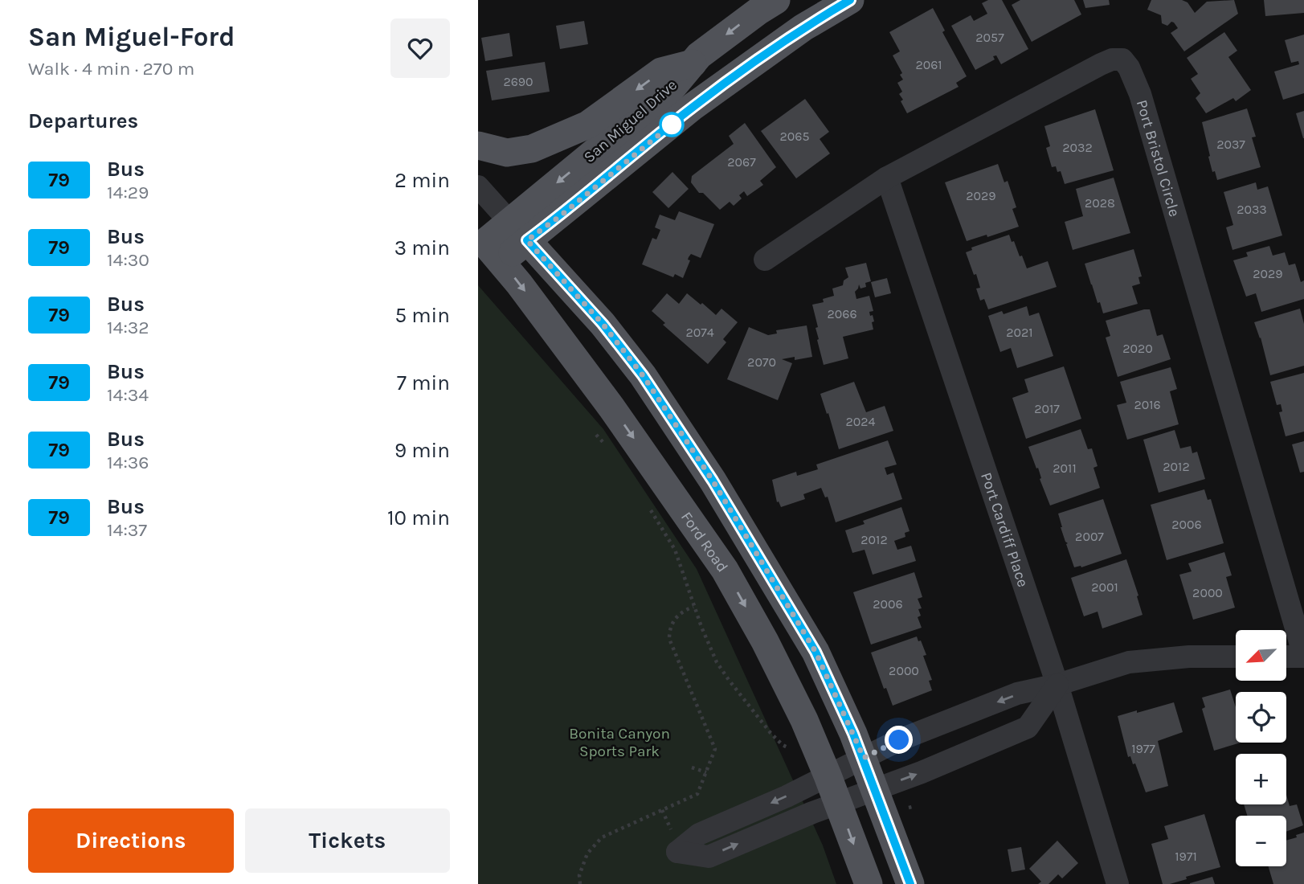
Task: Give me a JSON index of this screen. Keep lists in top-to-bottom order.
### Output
{
  "streets": {
    "main road": ["San Miguel Drive", "Ford Road"],
    "street": ["Port Bristol Circle", "Port Cardiff Place"]
  },
  "crossings": [
    ["San Miguel Drive", "Ford Road"],
    ["Port Bristol Circle", "Port Cardiff Place"]
  ],
  "parks": ["Bonita Canyon Sports Park"],
  "lines": ["bus line 79"],
  "house_numbers": [
    "2057",
    "2061",
    "2690",
    "2065",
    "2037",
    "2032",
    "2067",
    "2029",
    "2028",
    "2033",
    "2029",
    "2066",
    "2074",
    "2021",
    "2020",
    "2070",
    "2016",
    "2017",
    "2024",
    "2012",
    "2011",
    "2006",
    "2007",
    "2012",
    "2001",
    "2000",
    "2006",
    "2000",
    "1977",
    "1971"
  ],
  "north": "bottom left",
  "page": {
    "heading": [
      ["San Miguel-Ford", "Walk · 4 min · 270 m"],
      "Departures"
    ],
    "list": [
      {
        "mark": "79",
        "name": "Bus",
        "note": "14:29",
        "value": "2 min"
      },
      {
        "mark": "79",
        "name": "Bus",
        "note": "14:30",
        "value": "3 min"
      },
      {
        "mark": "79",
        "name": "Bus",
        "note": "14:32",
        "value": "5 min"
      },
      {
        "mark": "79",
        "name": "Bus",
        "note": "14:34",
        "value": "7 min"
      },
      {
        "mark": "79",
        "name": "Bus",
        "note": "14:36",
        "value": "9 min"
      },
      {
        "mark": "79",
        "name": "Bus",
        "note": "14:37",
        "value": "10 min"
      }
    ],
    "map_buttons": ["+", "−"],
    "buttons": ["Directions", "Tickets"]
  }
}
